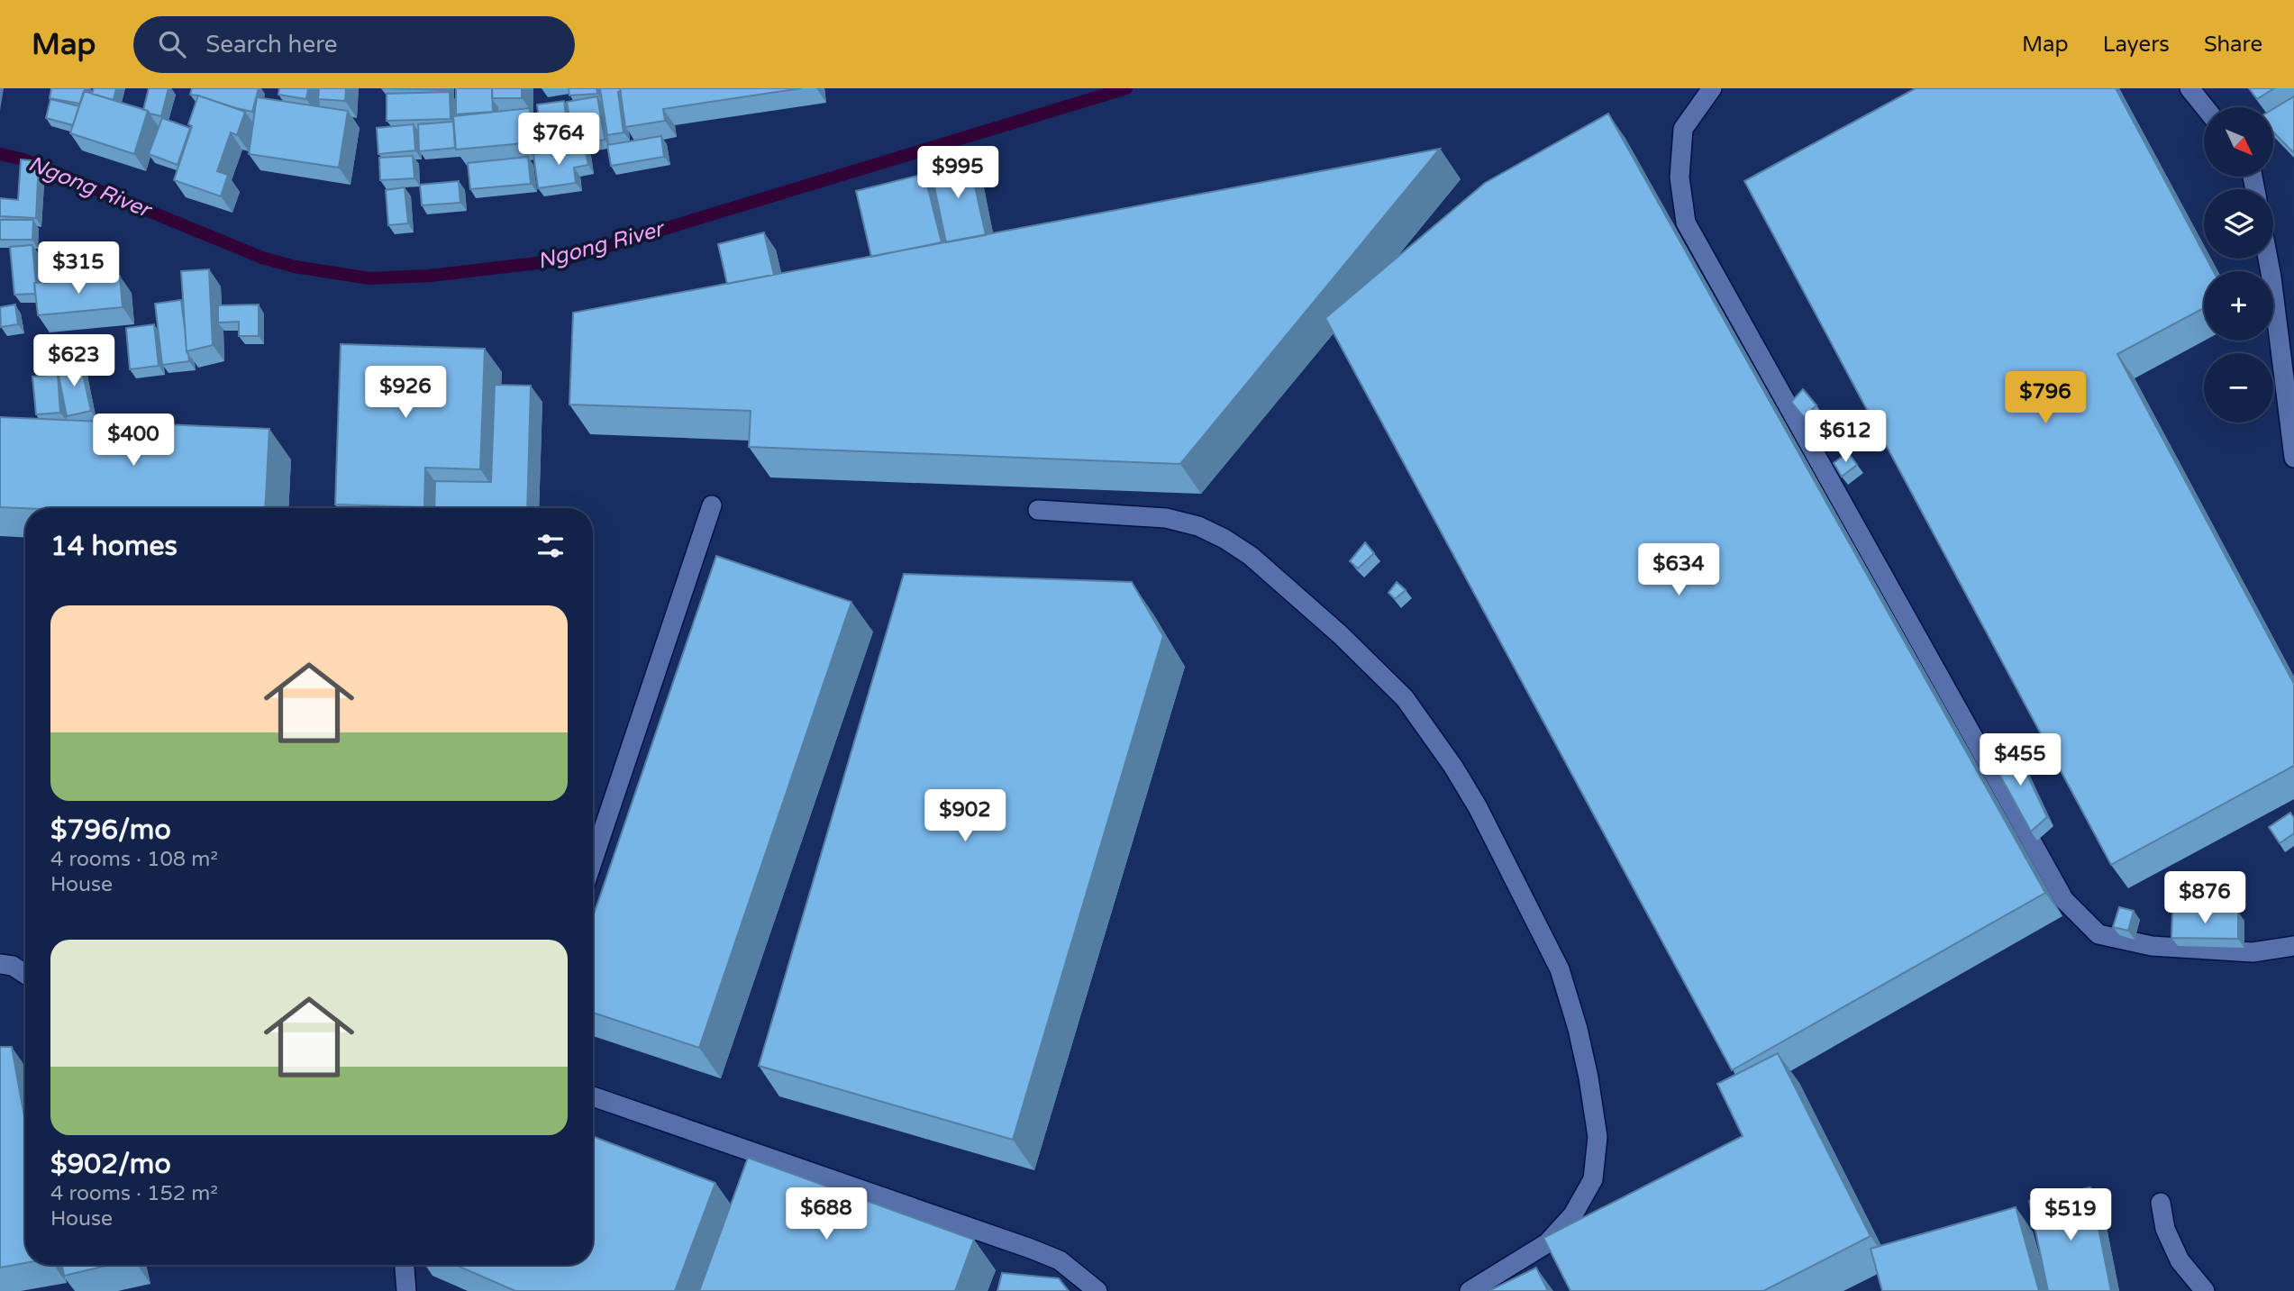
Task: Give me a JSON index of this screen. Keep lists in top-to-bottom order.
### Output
{
  "water": ["Ngong River"],
  "north": "bottom right",
  "page": {
    "header": "Map",
    "search": "Search here",
    "nav": ["Map", "Layers", "Share"],
    "map_buttons": ["+", "−"],
    "price": [
      "$764",
      "$995",
      "$315",
      "$623",
      "$926",
      "$796",
      "$612",
      "$400",
      "$634",
      "$455",
      "$902",
      "$876",
      "$688",
      "$519"
    ],
    "heading": "14 homes",
    "list": [
      {
        "name": "$796/mo",
        "note": "4 rooms · 108 m² · House"
      },
      {
        "name": "$902/mo",
        "note": "4 rooms · 152 m² · House"
      }
    ]
  }
}
